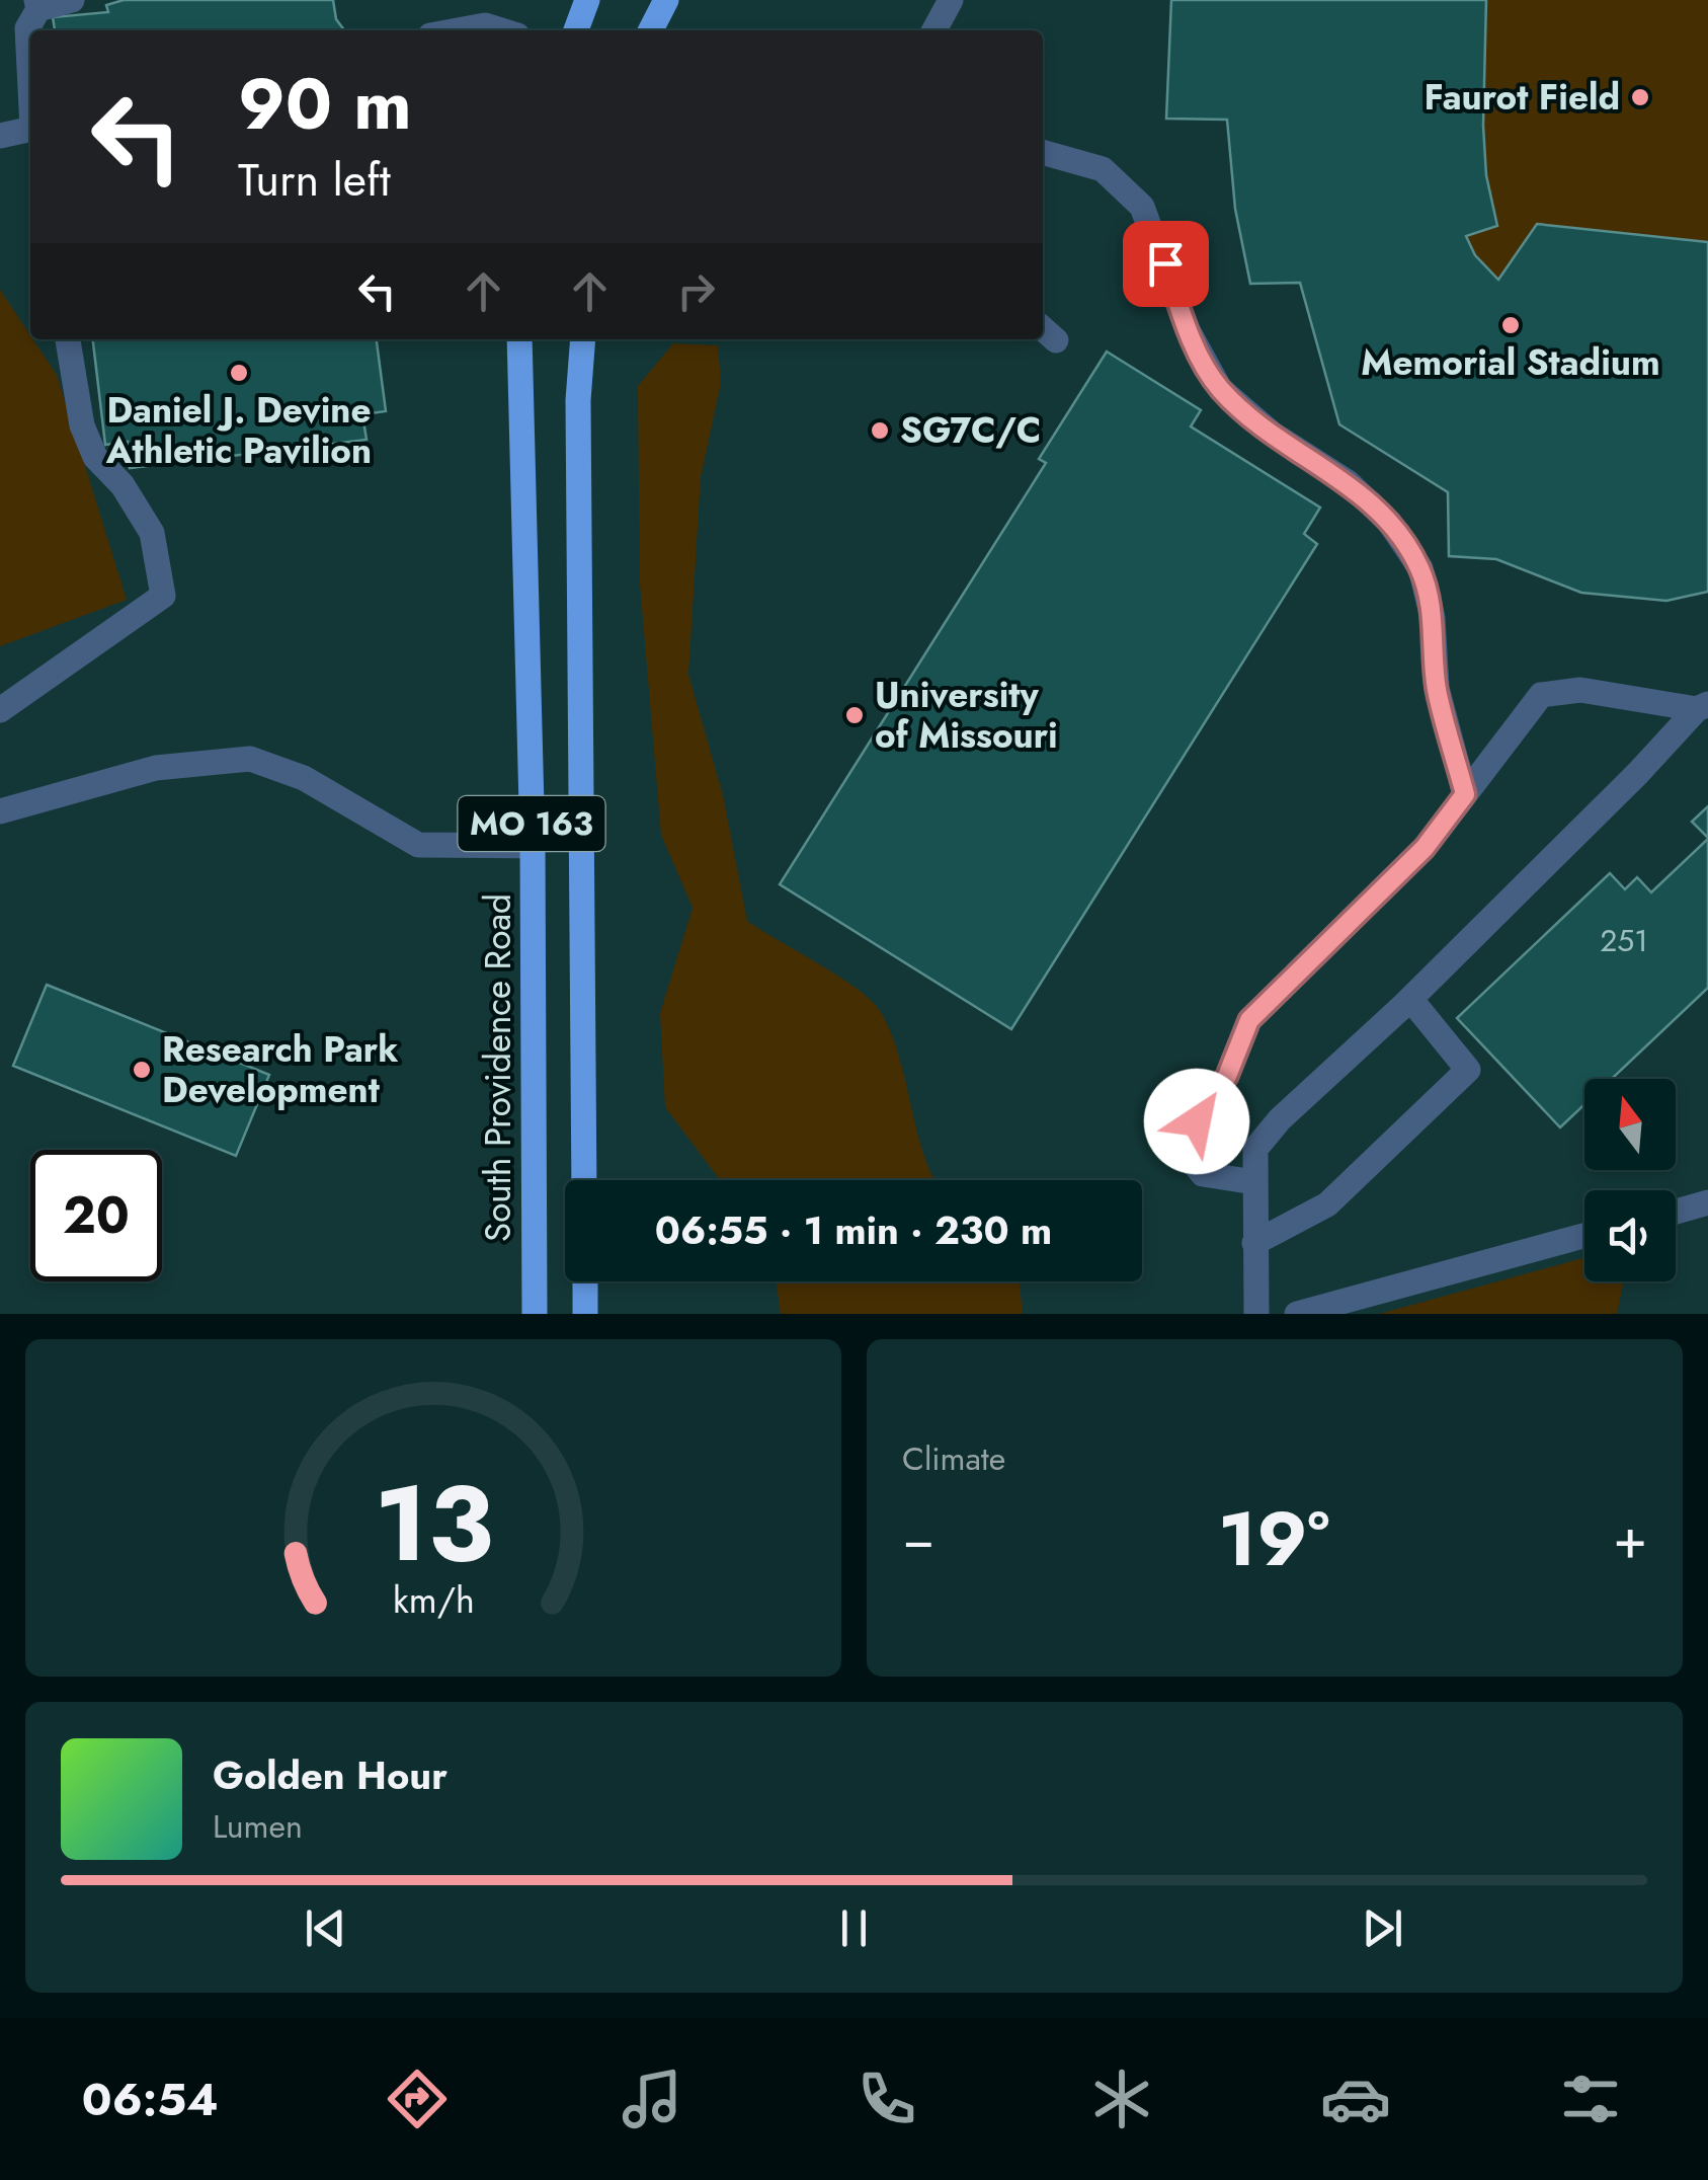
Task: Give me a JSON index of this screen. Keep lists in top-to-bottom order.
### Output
{
  "streets": {
    "main road": ["MO 163", "South Providence Road"]
  },
  "places": [
    "Faurot Field",
    "Memorial Stadium",
    "Daniel J. Devine Athletic Pavilion",
    "SG7C/C",
    "University of Missouri",
    "Research Park Development"
  ],
  "house_numbers": ["251"],
  "north": "top",
  "page": {
    "turn": ["90 m", "Turn left"],
    "limit": "20",
    "trip": "06:55 · 1 min · 230 m",
    "tile": "Climate",
    "heat": ["−", "19°", "+"],
    "song": ["Golden Hour", "Lumen"],
    "tabs": "06:54",
    "gauge": ["13", "km/h"]
  }
}
